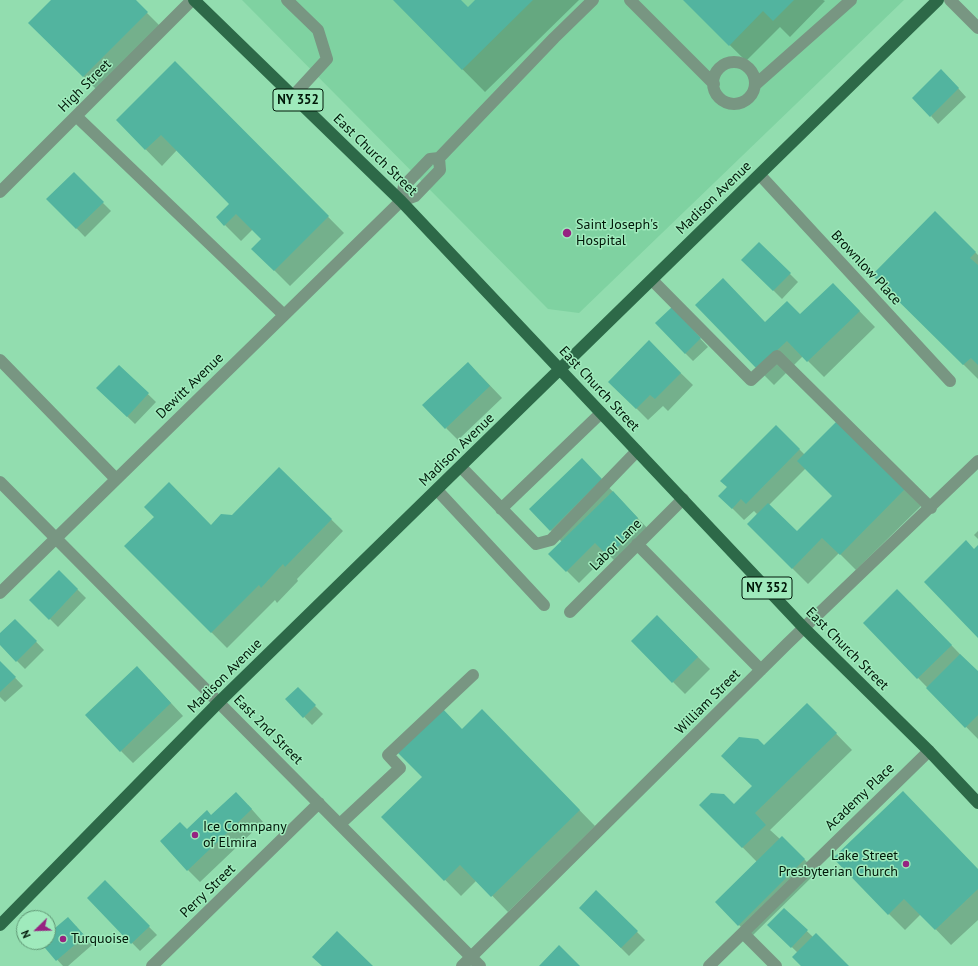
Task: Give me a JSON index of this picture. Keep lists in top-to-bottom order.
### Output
{
  "streets": {
    "main road": ["NY 352", "East Church Street", "Madison Avenue"],
    "street": [
      "High Street",
      "Brownlow Place",
      "Dewitt Avenue",
      "Labor Lane",
      "William Street",
      "East 2nd Street",
      "Academy Place",
      "Perry Street"
    ]
  },
  "crossings": [
    ["High Street", "East Church Street"],
    ["East Church Street", "Madison Avenue"],
    ["East Church Street", "Dewitt Avenue"],
    ["East Church Street", "Labor Lane"],
    ["East Church Street", "William Street"],
    ["East Church Street", "Academy Place"],
    ["Madison Avenue", "Brownlow Place"],
    ["Madison Avenue", "East 2nd Street"],
    ["Dewitt Avenue", "East 2nd Street"],
    ["William Street", "East 2nd Street"],
    ["East 2nd Street", "Perry Street"]
  ],
  "places": [
    "Saint Joseph's Hospital",
    "Ice Comnpany of Elmira",
    "Lake Street Presbyterian Church",
    "Turquoise"
  ],
  "north": "bottom left"
}
